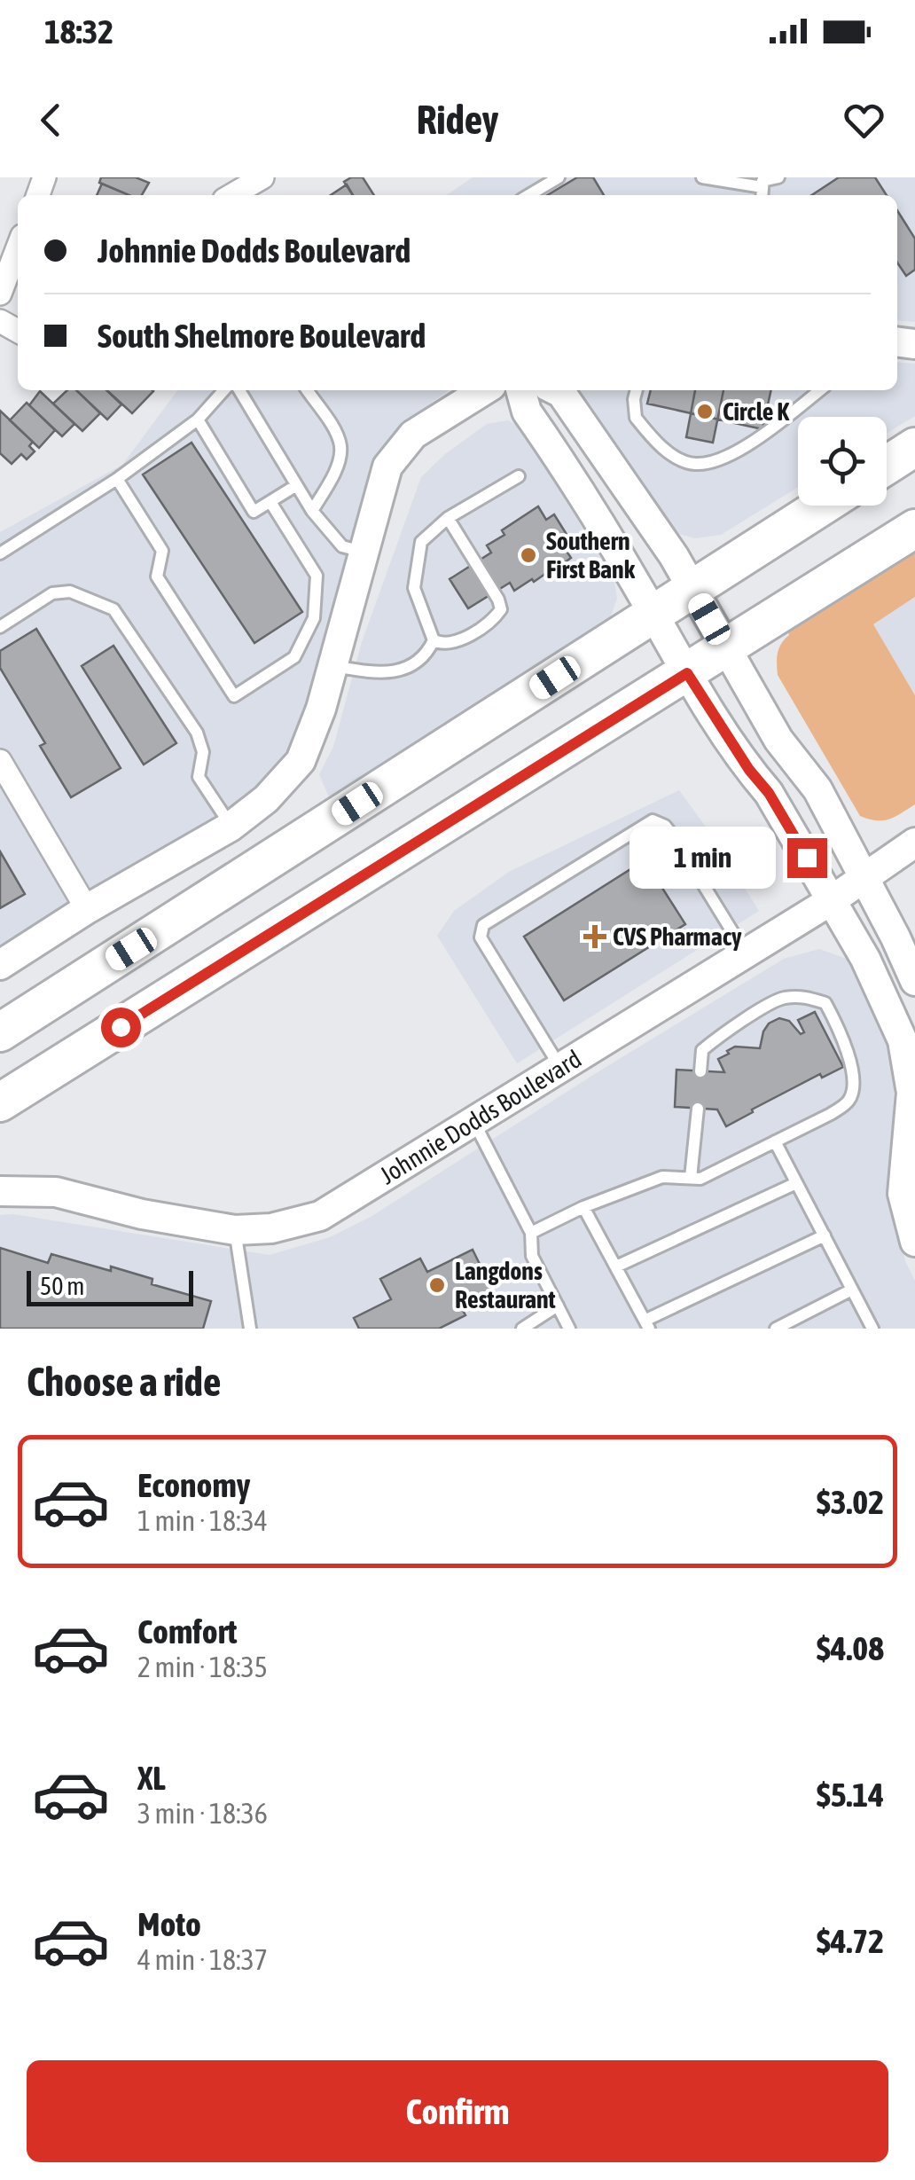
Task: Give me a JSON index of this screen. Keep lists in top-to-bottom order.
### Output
{
  "streets": {
    "street": ["Johnnie Dodds Boulevard"]
  },
  "places": {
    "other": ["Circle K", "Southern First Bank", "Langdons Restaurant"],
    "health": ["CVS Pharmacy"]
  },
  "scale_bar": "50 m",
  "page": {
    "status": "18:32",
    "header": "Ridey",
    "banner": ["Johnnie Dodds Boulevard", "South Shelmore Boulevard"],
    "bubble": "1 min",
    "scale": "50 m",
    "heading": "Choose a ride",
    "list": [
      {
        "name": "Economy",
        "note": "1 min · 18:34",
        "value": "$3.02"
      },
      {
        "name": "Comfort",
        "note": "2 min · 18:35",
        "value": "$4.08"
      },
      {
        "name": "XL",
        "note": "3 min · 18:36",
        "value": "$5.14"
      },
      {
        "name": "Moto",
        "note": "4 min · 18:37",
        "value": "$4.72"
      }
    ],
    "buttons": "Confirm"
  }
}
